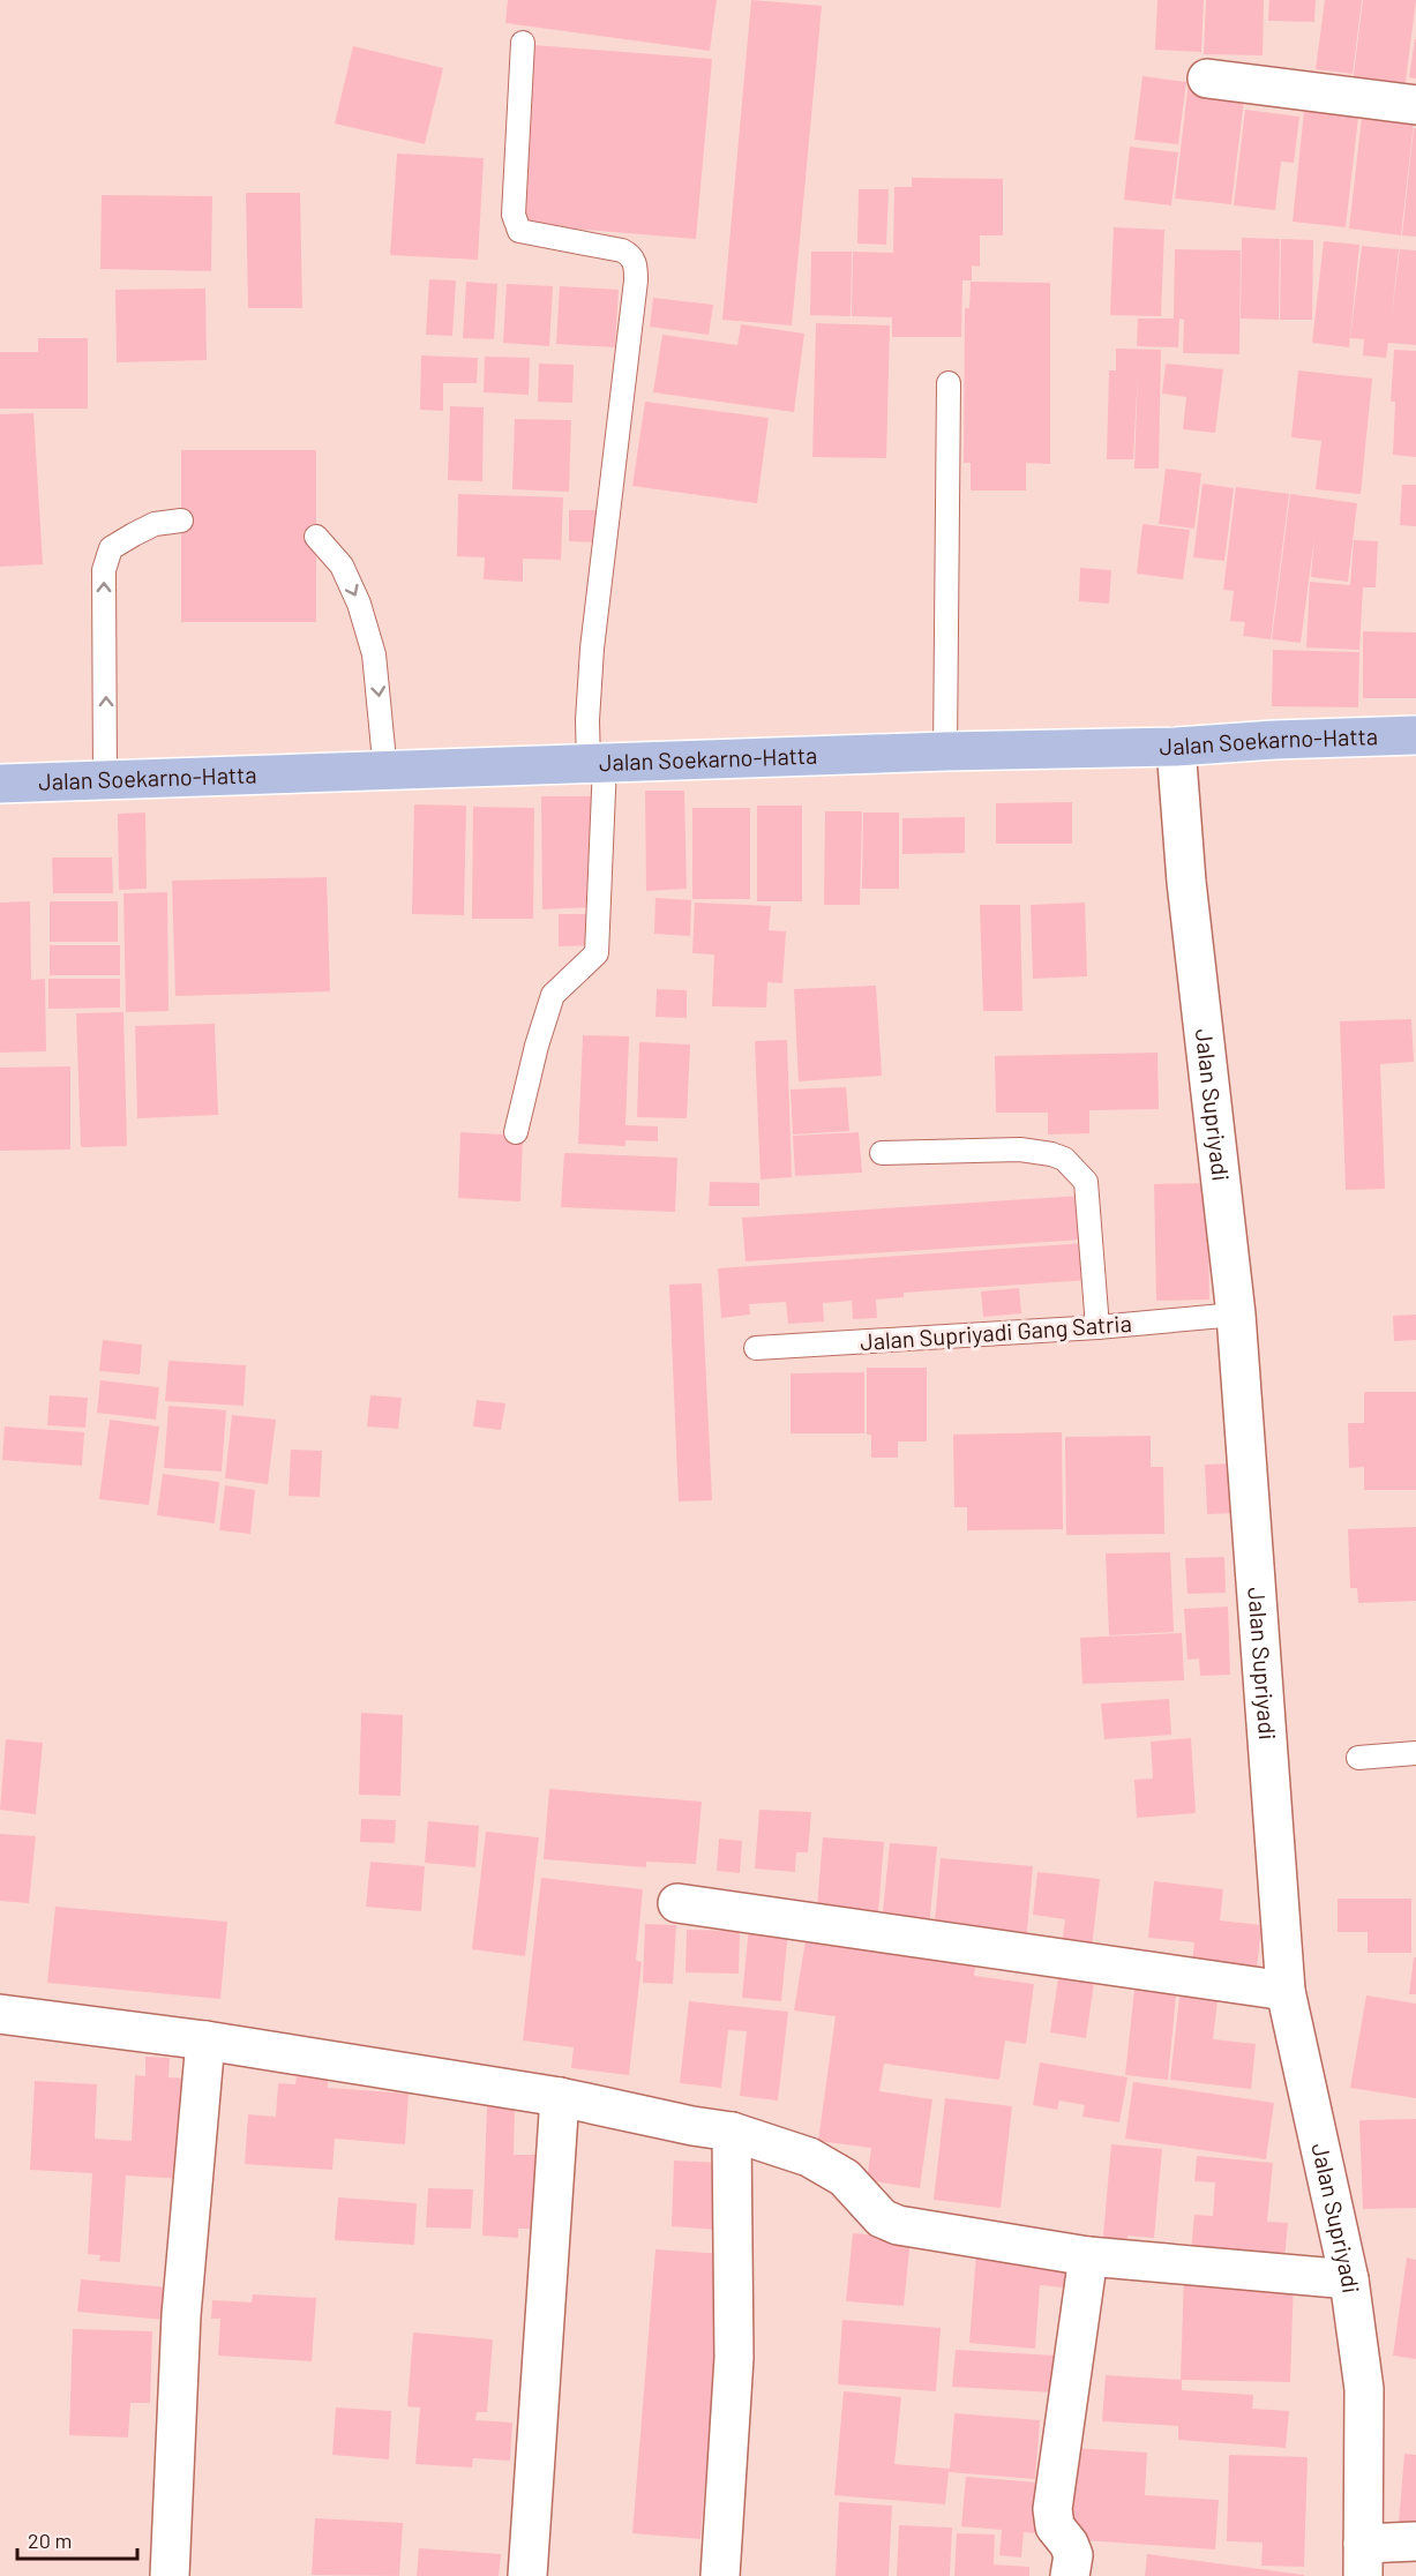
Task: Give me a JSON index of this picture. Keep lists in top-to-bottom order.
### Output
{
  "streets": {
    "main road": ["Jalan Soekarno-Hatta"],
    "street": ["Jalan Supriyadi"],
    "lane": ["Jalan Supriyadi Gang Satria"]
  },
  "crossings": [
    ["Jalan Soekarno-Hatta", "Jalan Supriyadi"],
    ["Jalan Supriyadi", "Jalan Supriyadi Gang Satria"]
  ],
  "scale_bar": "20 m"
}
